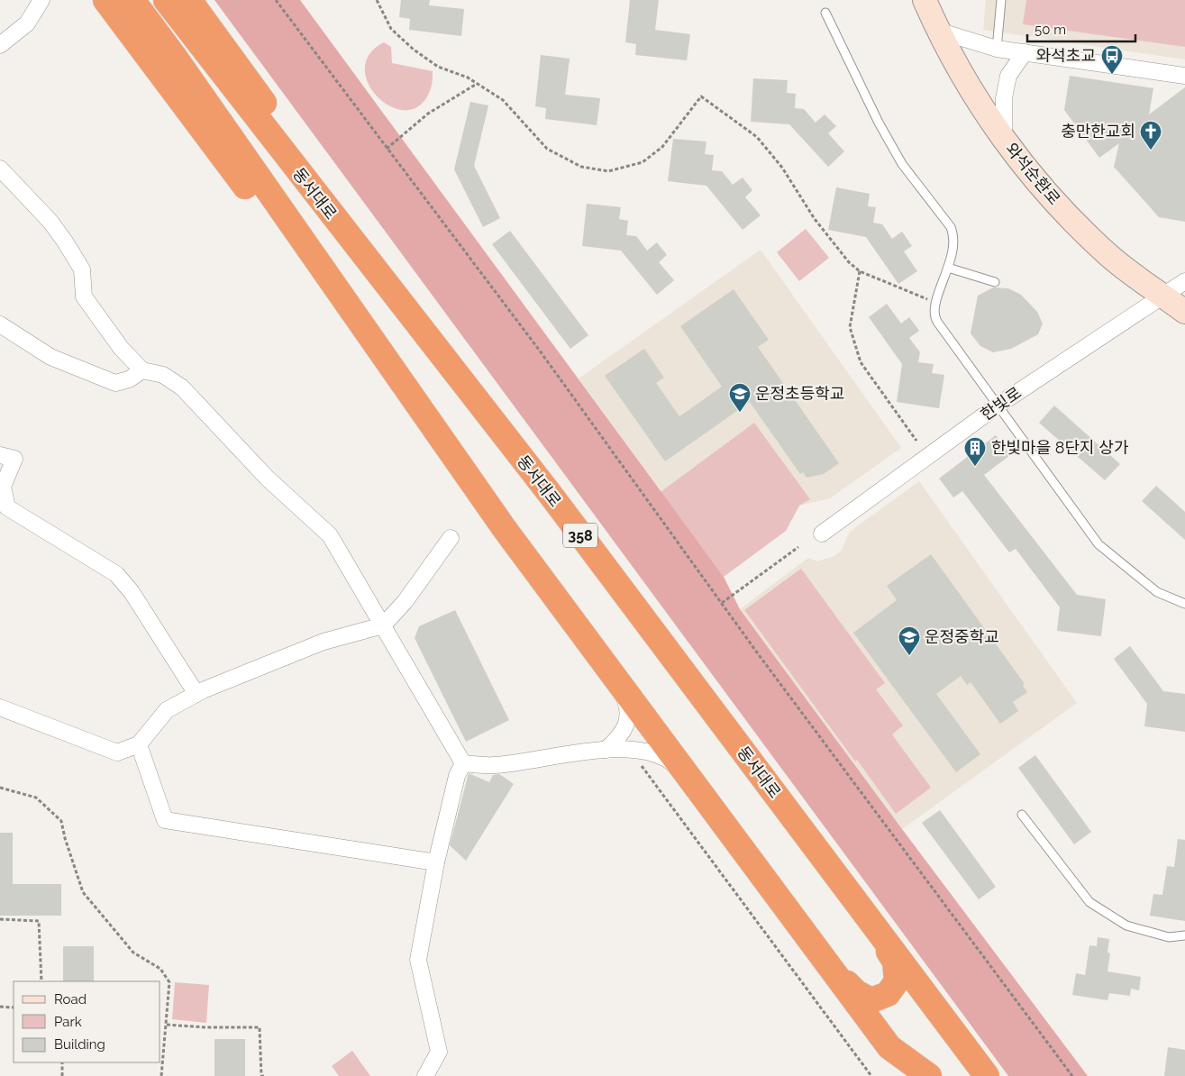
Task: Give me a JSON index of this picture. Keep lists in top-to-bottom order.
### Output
{
  "streets": {
    "highway": ["동서대로", "358"],
    "street": ["와석순환로", "한빛로"]
  },
  "crossings": [
    ["와석순환로", "한빛로"]
  ],
  "places": {
    "bus stop": ["와석초교"],
    "church": ["충만한교회"],
    "school or university": ["운정초등학교", "운정중학교"],
    "building": ["한빛마을 8단지 상가"]
  },
  "legend": ["Road", "Park", "Building"],
  "scale_bar": "50 m"
}
